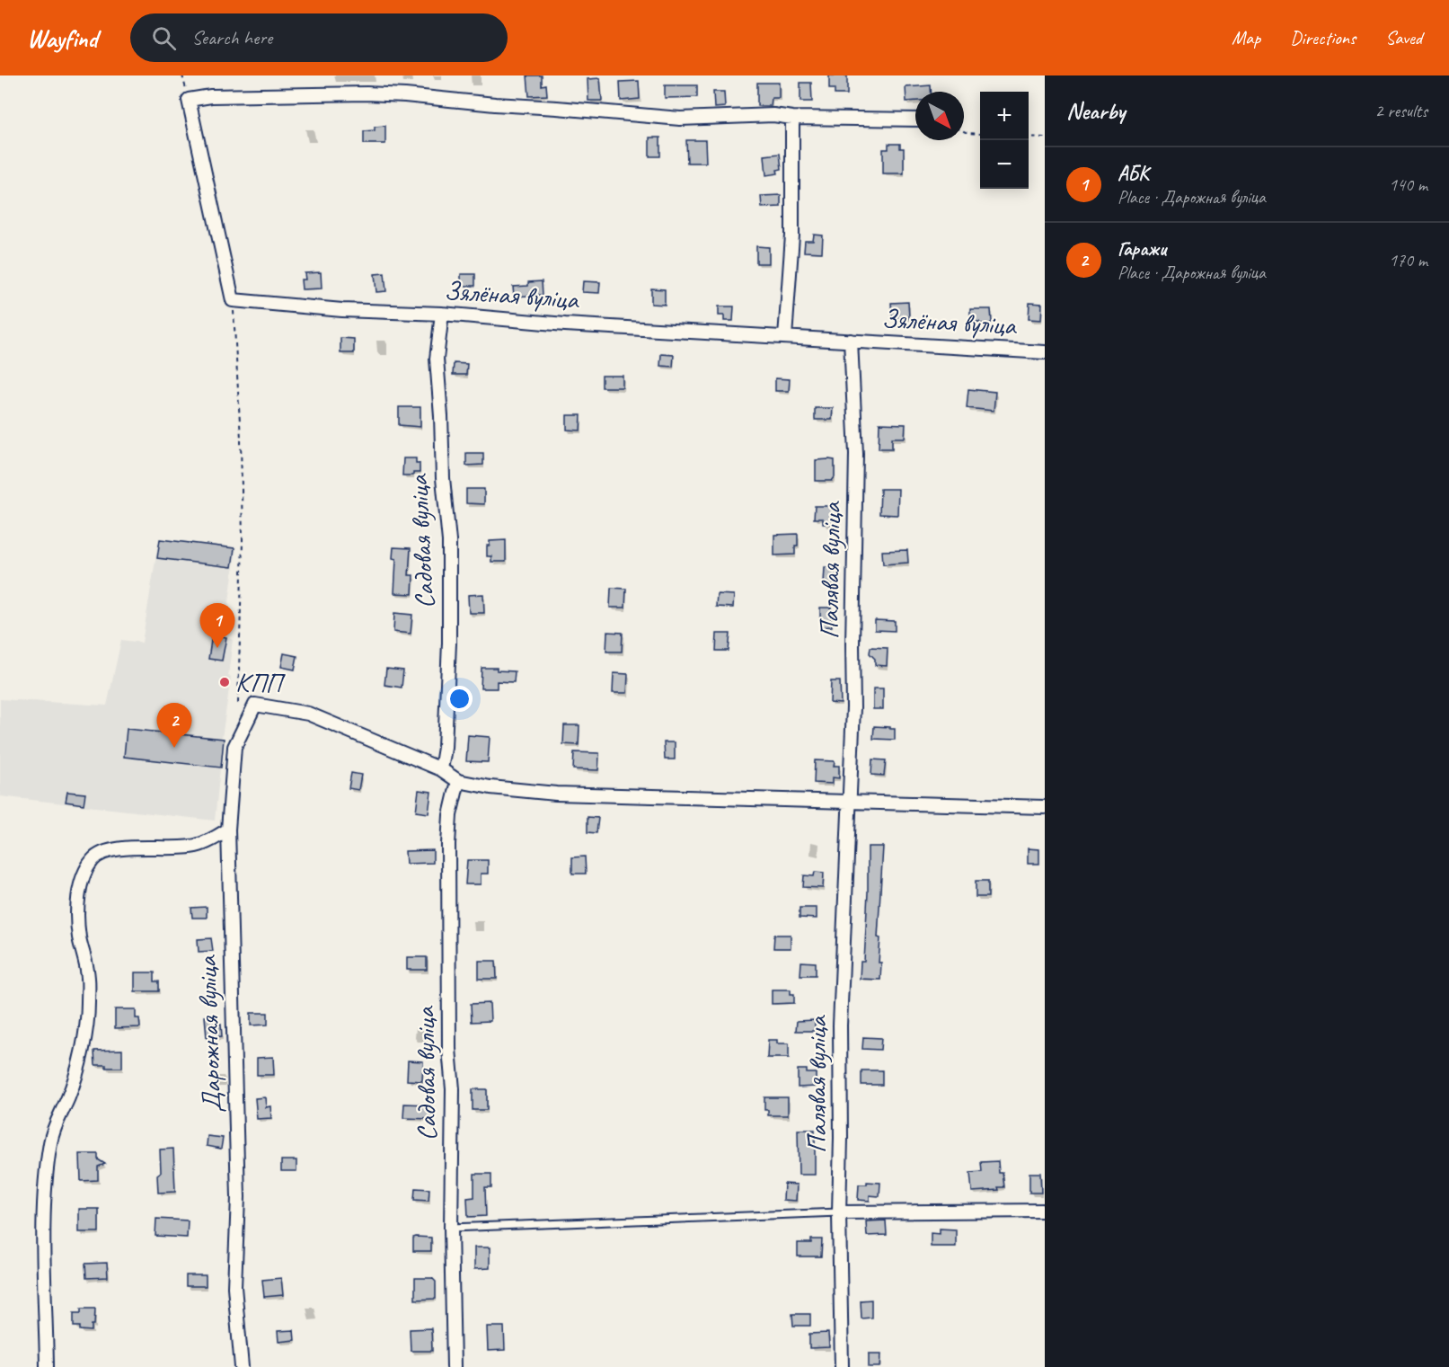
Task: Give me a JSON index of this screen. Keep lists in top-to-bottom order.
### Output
{
  "streets": {
    "street": [
      "Зялёная вуліца",
      "Садовая вуліца",
      "Палявая вуліца",
      "Дарожная вуліца"
    ]
  },
  "crossings": [
    ["Зялёная вуліца", "Садовая вуліца"],
    ["Зялёная вуліца", "Палявая вуліца"]
  ],
  "places": ["КПП"],
  "north": "bottom right",
  "page": {
    "header": "Wayfind",
    "search": "Search here",
    "nav": ["Map", "Directions", "Saved"],
    "heading": ["Nearby", "2 results"],
    "map_buttons": ["+", "−"],
    "list": [
      {
        "mark": "1",
        "name": "АБК",
        "note": "Place · Дарожная вуліца",
        "value": "140 m"
      },
      {
        "mark": "2",
        "name": "Гаражи",
        "note": "Place · Дарожная вуліца",
        "value": "170 m"
      }
    ],
    "pins": ["1", "2"]
  }
}
